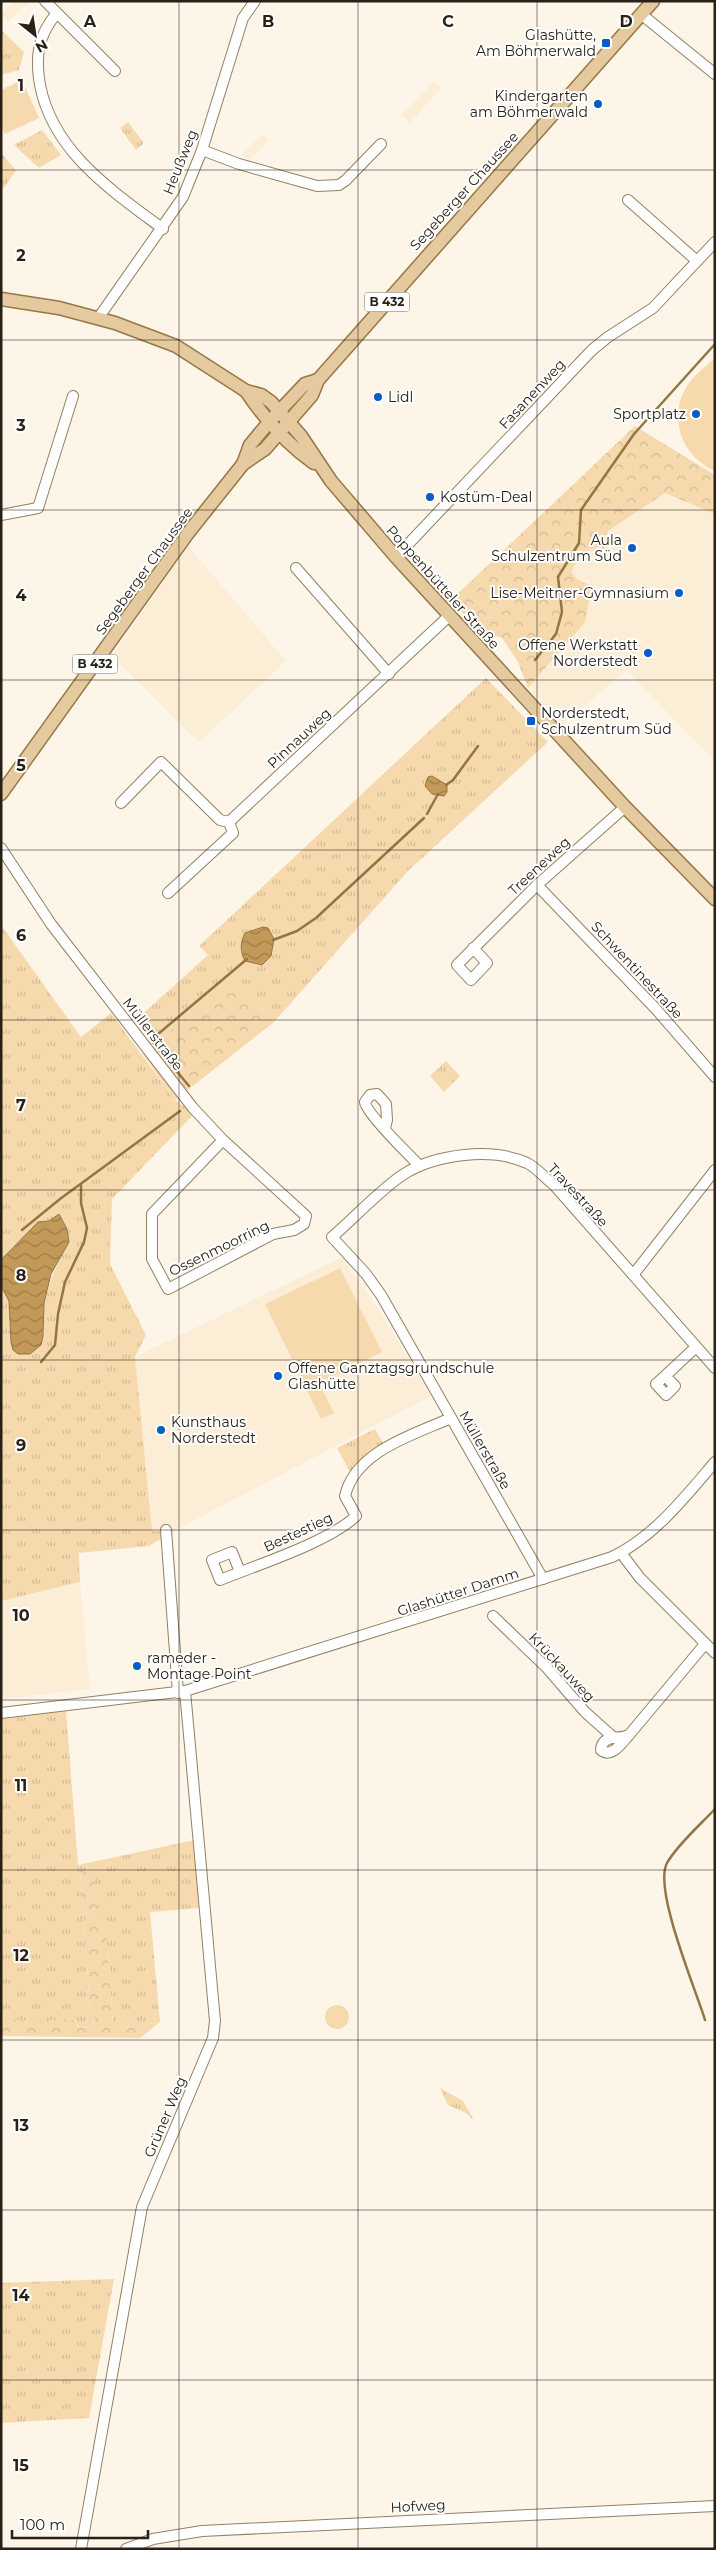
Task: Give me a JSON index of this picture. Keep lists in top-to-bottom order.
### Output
{
  "streets": {
    "main road": ["Segeberger Chaussee", "B 432", "Poppenbütteler Straße"],
    "street": [
      "Heußweg",
      "Fasanenweg",
      "Pinnauweg",
      "Treeneweg",
      "Schwentinestraße",
      "Müllerstraße",
      "Travestraße",
      "Ossenmoorring",
      "Bestestieg",
      "Glashütter Damm",
      "Krückauweg",
      "Grüner Weg",
      "Hofweg"
    ]
  },
  "crossings": [
    ["Heußweg", "Poppenbütteler Straße"],
    ["Segeberger Chaussee", "Poppenbütteler Straße"],
    ["Fasanenweg", "Poppenbütteler Straße"],
    ["Poppenbütteler Straße", "Pinnauweg"],
    ["Poppenbütteler Straße", "Treeneweg"],
    ["Treeneweg", "Schwentinestraße"],
    ["Müllerstraße", "Travestraße"],
    ["Müllerstraße", "Ossenmoorring"],
    ["Müllerstraße", "Bestestieg"],
    ["Müllerstraße", "Glashütter Damm"],
    ["Glashütter Damm", "Grüner Weg"]
  ],
  "places": {
    "transit": ["Glashütte, Am Böhmerwald", "Norderstedt, Schulzentrum Süd"],
    "other": [
      "Kindergarten am Böhmerwald",
      "Lidl",
      "Sportplatz",
      "Kostüm-Deal",
      "Aula Schulzentrum Süd",
      "Lise-Meitner-Gymnasium",
      "Offene Werkstatt Norderstedt",
      "Offene Ganztagsgrundschule Glashütte",
      "Kunsthaus Norderstedt",
      "rameder - Montage Point"
    ]
  },
  "scale_bar": "100 m",
  "north": "bottom right",
  "grid": {
    "columns": [
      "A",
      "B",
      "C",
      "D"
    ],
    "rows": [
      "1",
      "2",
      "3",
      "4",
      "5",
      "6",
      "7",
      "8",
      "9",
      "10",
      "11",
      "12",
      "13",
      "14",
      "15"
    ]
  }
}
